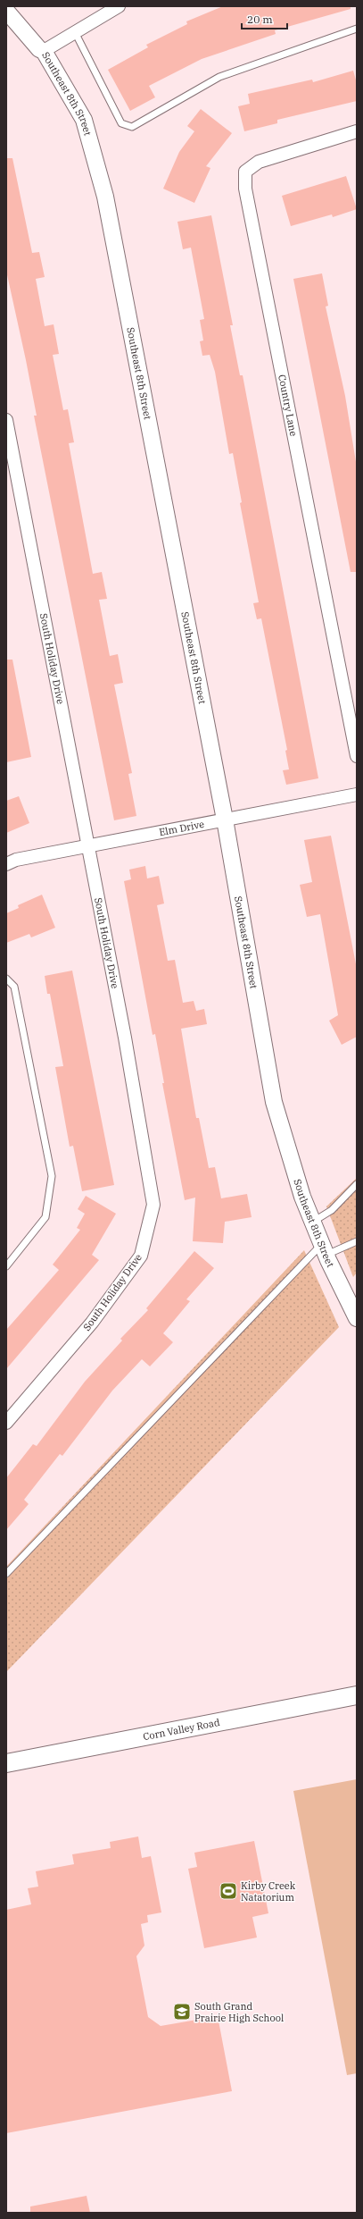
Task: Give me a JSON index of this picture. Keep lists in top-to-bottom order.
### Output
{
  "streets": {
    "main road": ["Corn Valley Road"],
    "street": [
      "Southeast 8th Street",
      "Country Lane",
      "South Holiday Drive",
      "Elm Drive"
    ]
  },
  "crossings": [
    ["Southeast 8th Street", "Elm Drive"],
    ["South Holiday Drive", "Elm Drive"]
  ],
  "places": {
    "sports": ["Kirby Creek Natatorium"],
    "school or university": ["South Grand Prairie High School"]
  },
  "scale_bar": "20 m"
}
